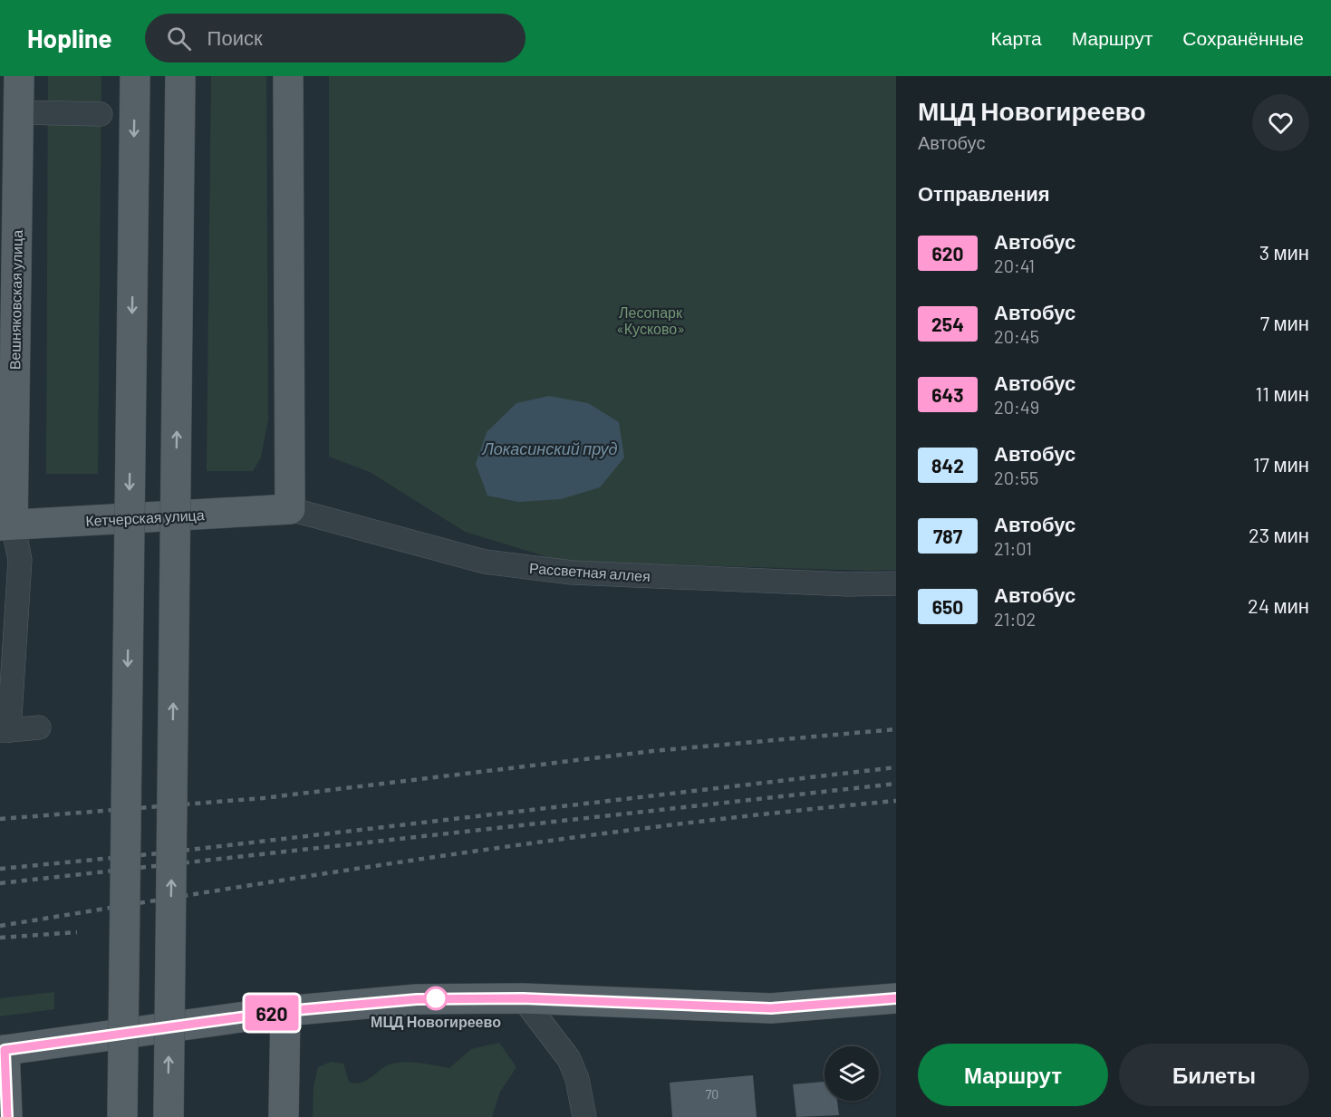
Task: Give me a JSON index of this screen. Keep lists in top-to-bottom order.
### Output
{
  "streets": {
    "main road": ["Вешняковская улица", "Кетчерская улица"],
    "street": ["Рассветная аллея"]
  },
  "crossings": [
    ["Вешняковская улица", "Кетчерская улица"],
    ["Кетчерская улица", "Рассветная аллея"]
  ],
  "water": ["Локасинский пруд"],
  "parks": ["Лесопарк «Кусково»"],
  "places": ["МЦД Новогиреево"],
  "lines": ["bus line 620"],
  "house_numbers": ["70"],
  "page": {
    "header": "Hopline",
    "search": "Поиск",
    "nav": ["Карта", "Маршрут", "Сохранённые"],
    "on_map": "620",
    "heading": [
      ["МЦД Новогиреево", "Автобус"],
      "Отправления"
    ],
    "list": [
      {
        "mark": "620",
        "name": "Автобус",
        "note": "20:41",
        "value": "3 мин"
      },
      {
        "mark": "254",
        "name": "Автобус",
        "note": "20:45",
        "value": "7 мин"
      },
      {
        "mark": "643",
        "name": "Автобус",
        "note": "20:49",
        "value": "11 мин"
      },
      {
        "mark": "842",
        "name": "Автобус",
        "note": "20:55",
        "value": "17 мин"
      },
      {
        "mark": "787",
        "name": "Автобус",
        "note": "21:01",
        "value": "23 мин"
      },
      {
        "mark": "650",
        "name": "Автобус",
        "note": "21:02",
        "value": "24 мин"
      }
    ],
    "buttons": ["Маршрут", "Билеты"]
  }
}
